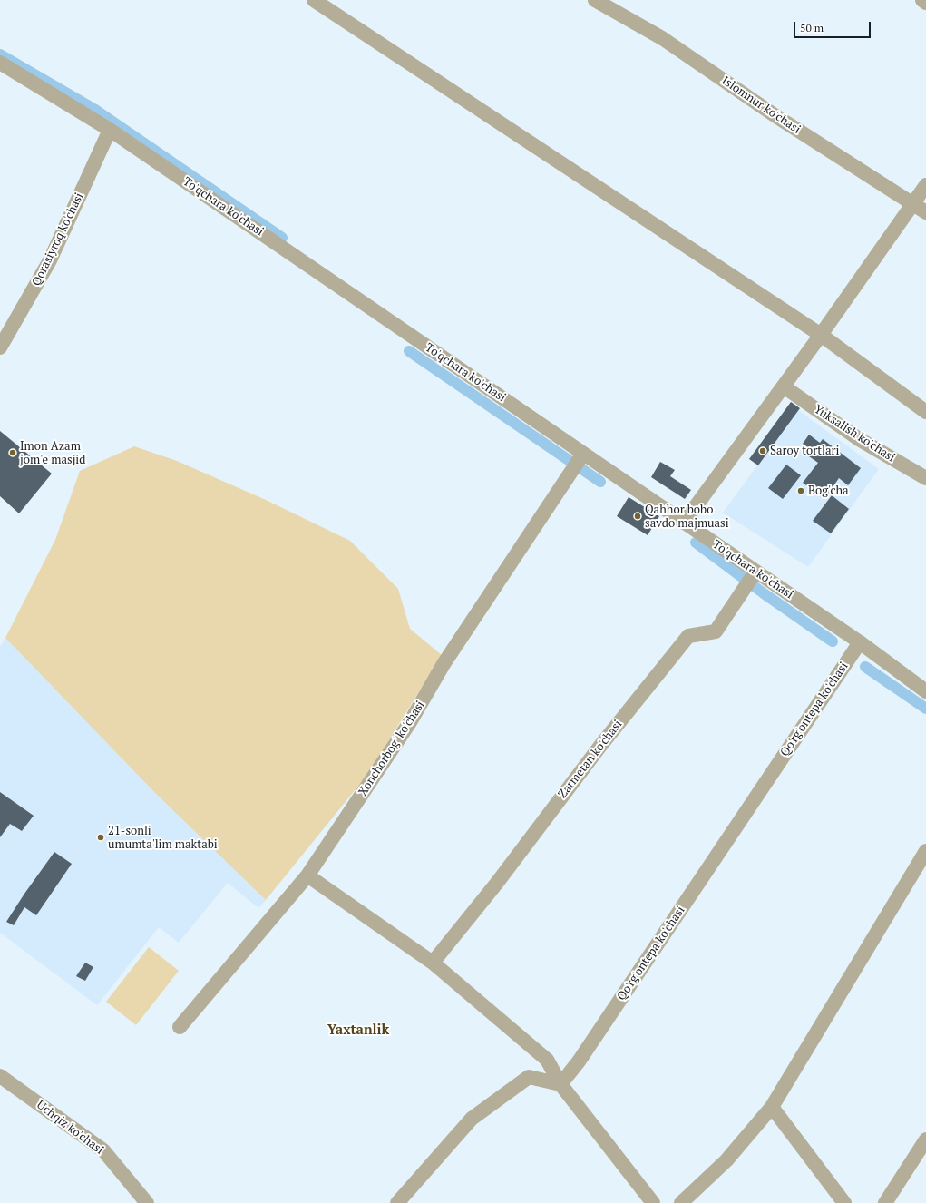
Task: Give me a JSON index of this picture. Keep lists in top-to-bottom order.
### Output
{
  "streets": {
    "street": [
      "Islomnur ko'chasi",
      "To'qchara ko'chasi",
      "Qorasiyroq ko'chasi",
      "Yuksalish ko'chasi",
      "Qo'rg'ontepa ko'chasi",
      "Xonchorbog' ko'chasi",
      "Zarmetan ko'chasi",
      "Uchqiz ko'chasi"
    ]
  },
  "crossings": [
    ["To'qchara ko'chasi", "Qorasiyroq ko'chasi"],
    ["To'qchara ko'chasi", "Qo'rg'ontepa ko'chasi"],
    ["To'qchara ko'chasi", "Xonchorbog' ko'chasi"],
    ["To'qchara ko'chasi", "Zarmetan ko'chasi"]
  ],
  "districts": ["Yaxtanlik"],
  "places": [
    "Saroy tortlari",
    "Imon Azam jom'e masjid",
    "Bog'cha",
    "Qahhor bobo savdo majmuasi",
    "21-sonli umumta'lim maktabi"
  ],
  "scale_bar": "50 m"
}
